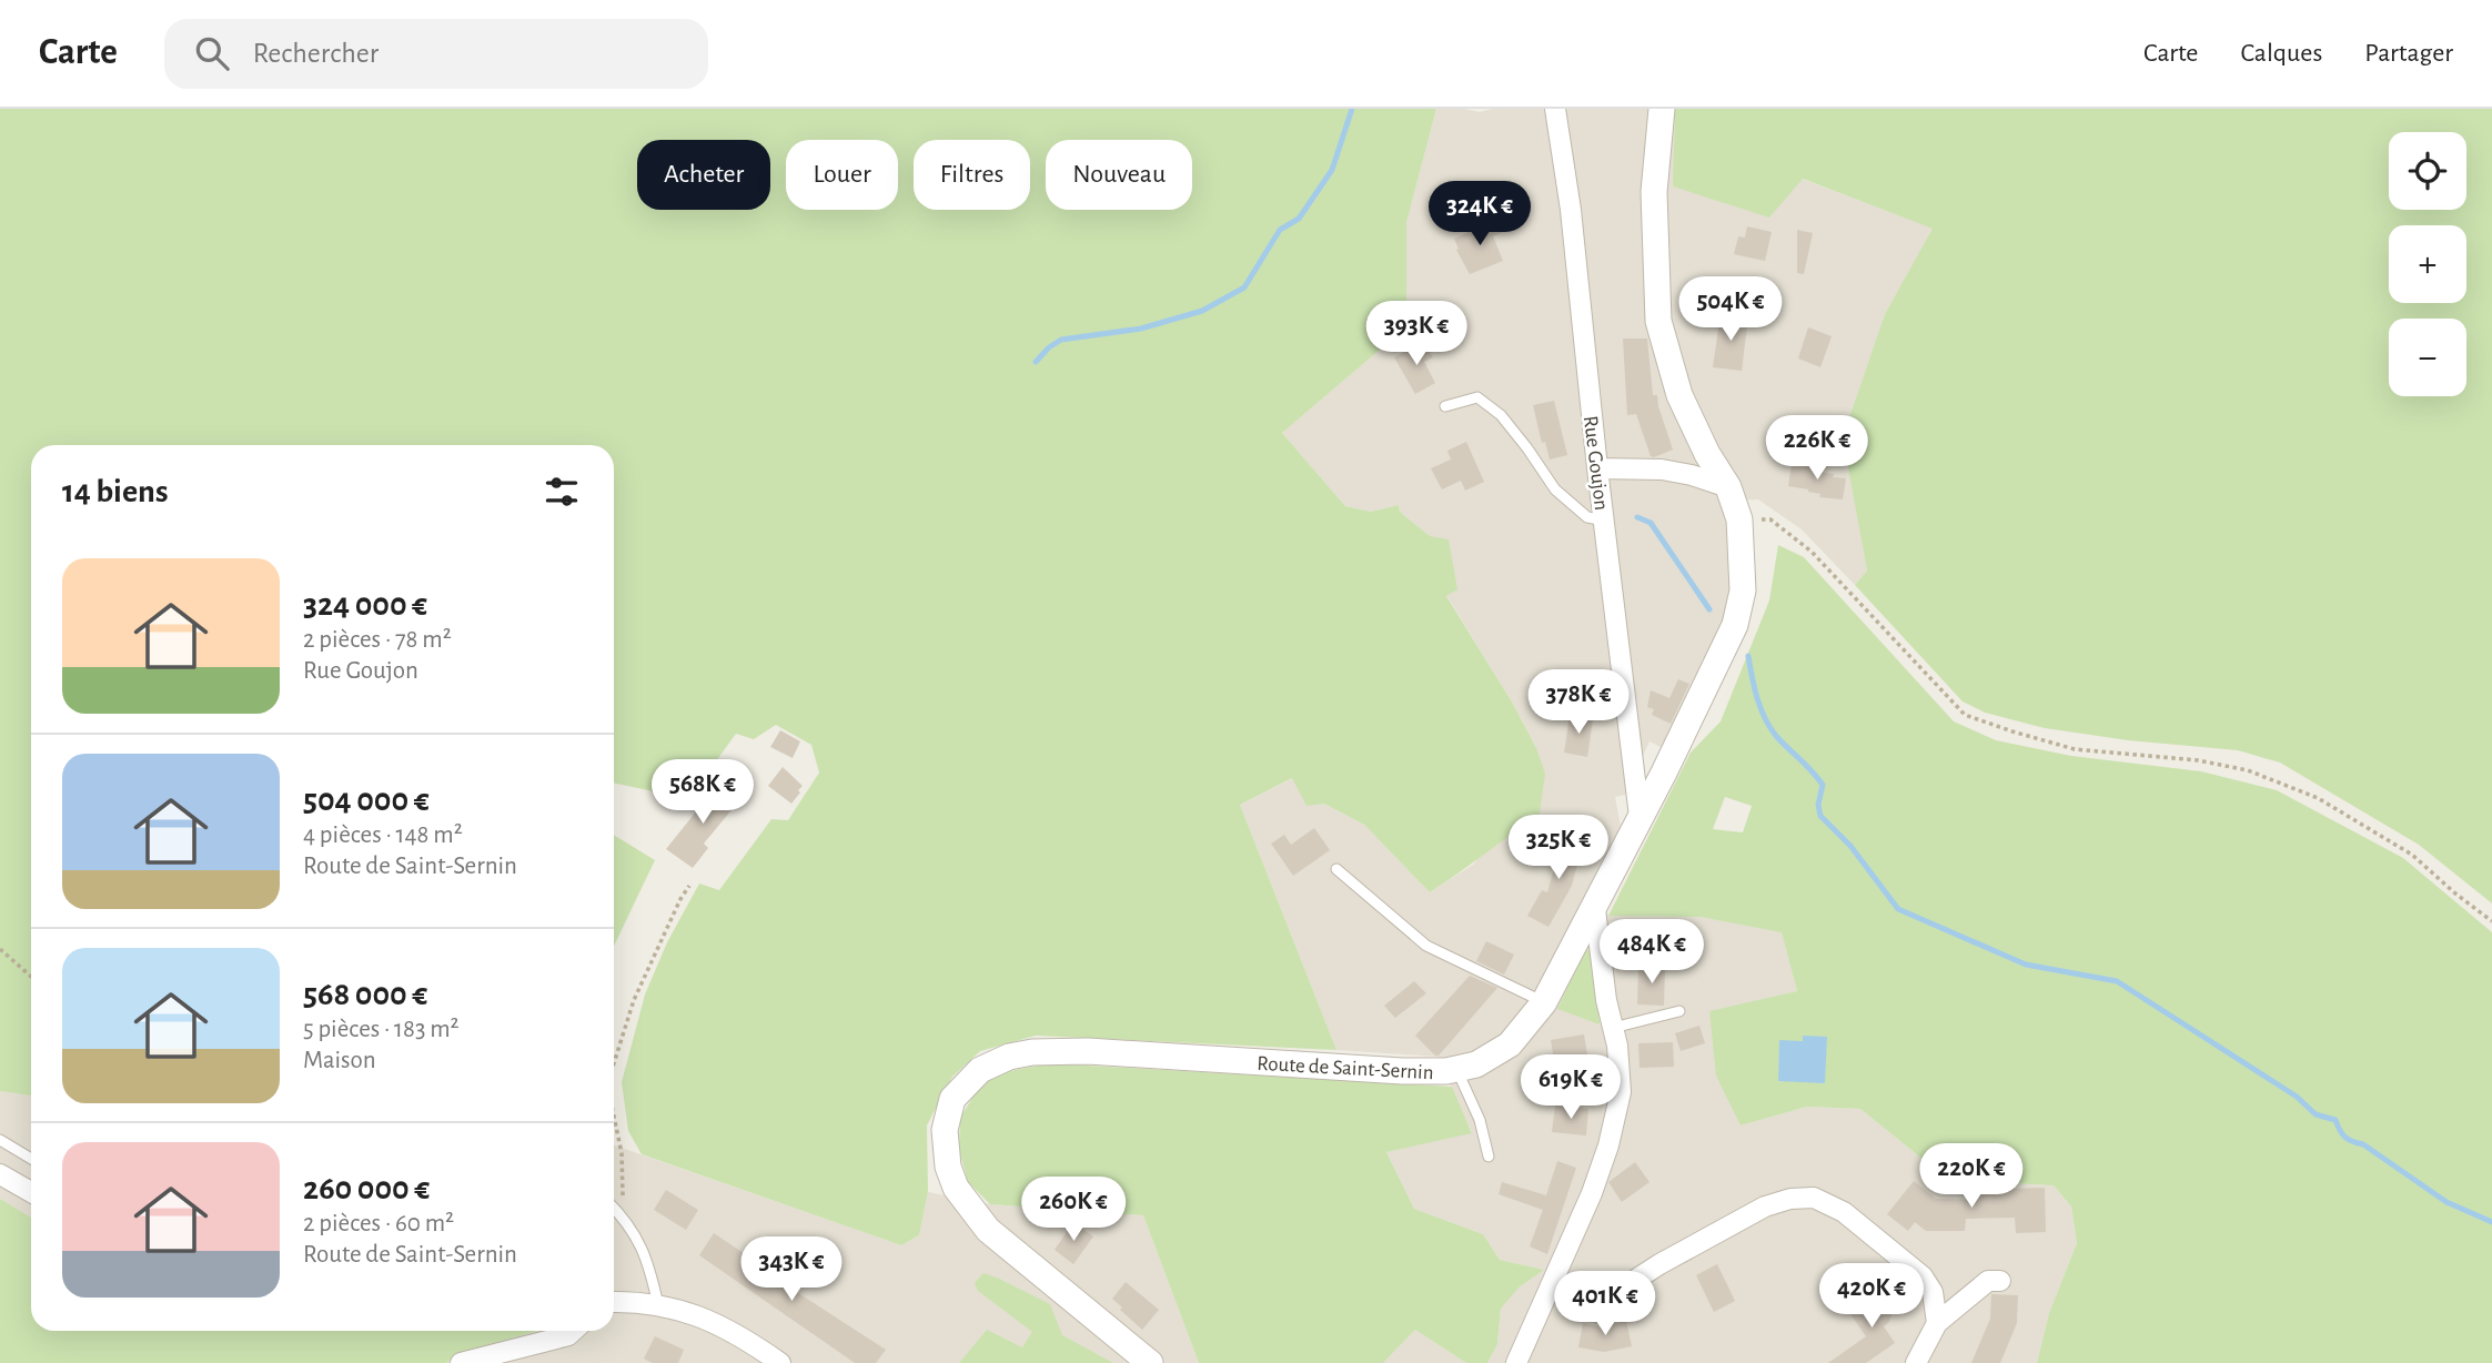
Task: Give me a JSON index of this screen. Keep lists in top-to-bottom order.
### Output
{
  "streets": {
    "street": ["Rue Goujon", "Route de Saint-Sernin"]
  },
  "crossings": [
    ["Rue Goujon", "Route de Saint-Sernin"]
  ],
  "page": {
    "header": "Carte",
    "search": "Rechercher",
    "nav": ["Carte", "Calques", "Partager"],
    "map_buttons": ["+", "−"],
    "chip": [
      "Acheter",
      "Louer",
      "Filtres",
      "Nouveau"
    ],
    "price": [
      "324K €",
      "504K €",
      "393K €",
      "226K €",
      "378K €",
      "568K €",
      "325K €",
      "484K €",
      "619K €",
      "220K €",
      "260K €",
      "343K €",
      "420K €",
      "401K €"
    ],
    "heading": "14 biens",
    "list": [
      {
        "name": "324 000 €",
        "note": "2 pièces · 78 m² · Rue Goujon"
      },
      {
        "name": "504 000 €",
        "note": "4 pièces · 148 m² · Route de Saint-Sernin"
      },
      {
        "name": "568 000 €",
        "note": "5 pièces · 183 m² · Maison"
      },
      {
        "name": "260 000 €",
        "note": "2 pièces · 60 m² · Route de Saint-Sernin"
      }
    ]
  }
}
